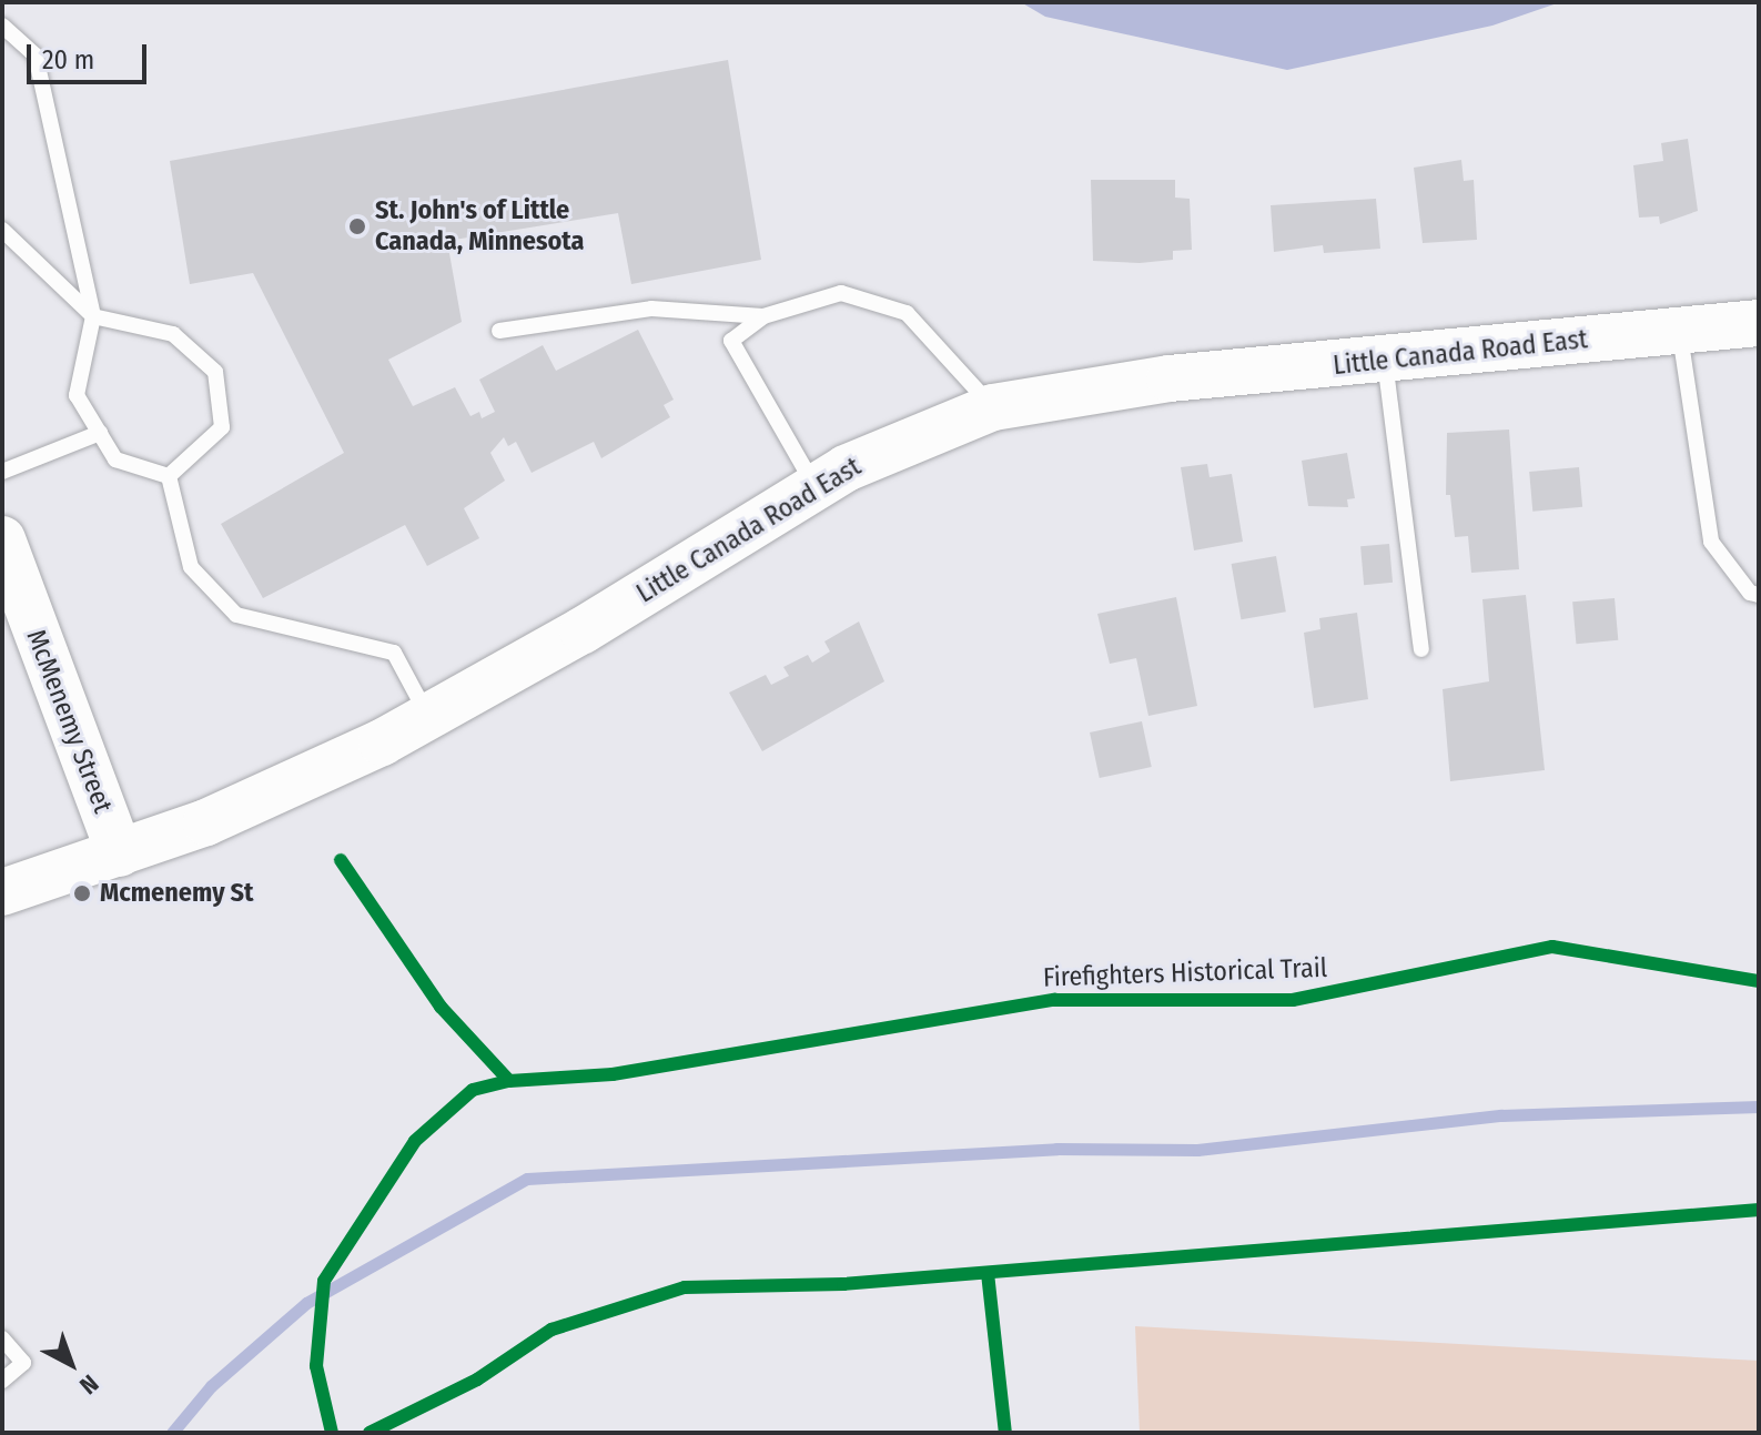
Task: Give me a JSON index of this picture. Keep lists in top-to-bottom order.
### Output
{
  "streets": {
    "street": ["Little Canada Road East", "McMenemy Street"],
    "cycle path": ["Firefighters Historical Trail"]
  },
  "crossings": [
    ["Little Canada Road East", "McMenemy Street"]
  ],
  "places": ["St. John's of Little Canada, Minnesota", "Mcmenemy St"],
  "scale_bar": "20 m",
  "north": "bottom right"
}
